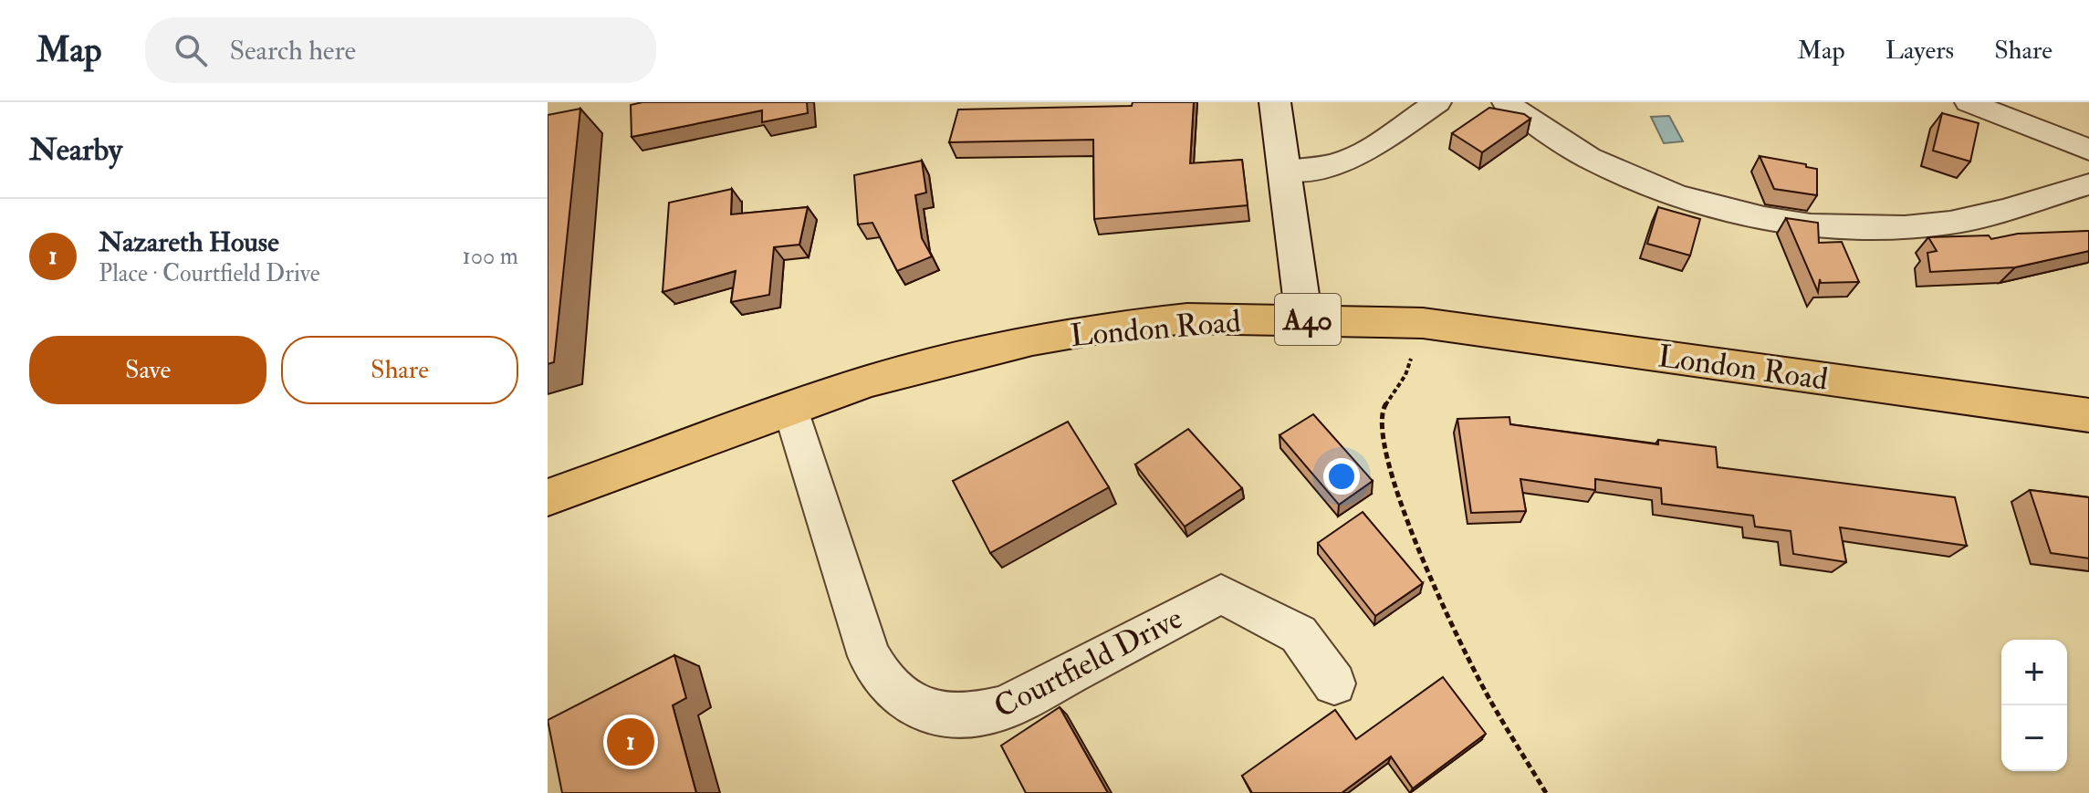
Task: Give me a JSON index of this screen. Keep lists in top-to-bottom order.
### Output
{
  "streets": {
    "highway": ["A40", "London Road"],
    "street": ["Courtfield Drive"]
  },
  "crossings": [
    ["London Road", "Courtfield Drive"]
  ],
  "page": {
    "header": "Map",
    "search": "Search here",
    "nav": ["Map", "Layers", "Share"],
    "heading": "Nearby",
    "list": [
      {
        "mark": "1",
        "name": "Nazareth House",
        "note": "Place · Courtfield Drive",
        "value": "100 m"
      }
    ],
    "buttons": ["Save", "Share"],
    "map_buttons": ["+", "−"],
    "pins": "1"
  }
}
